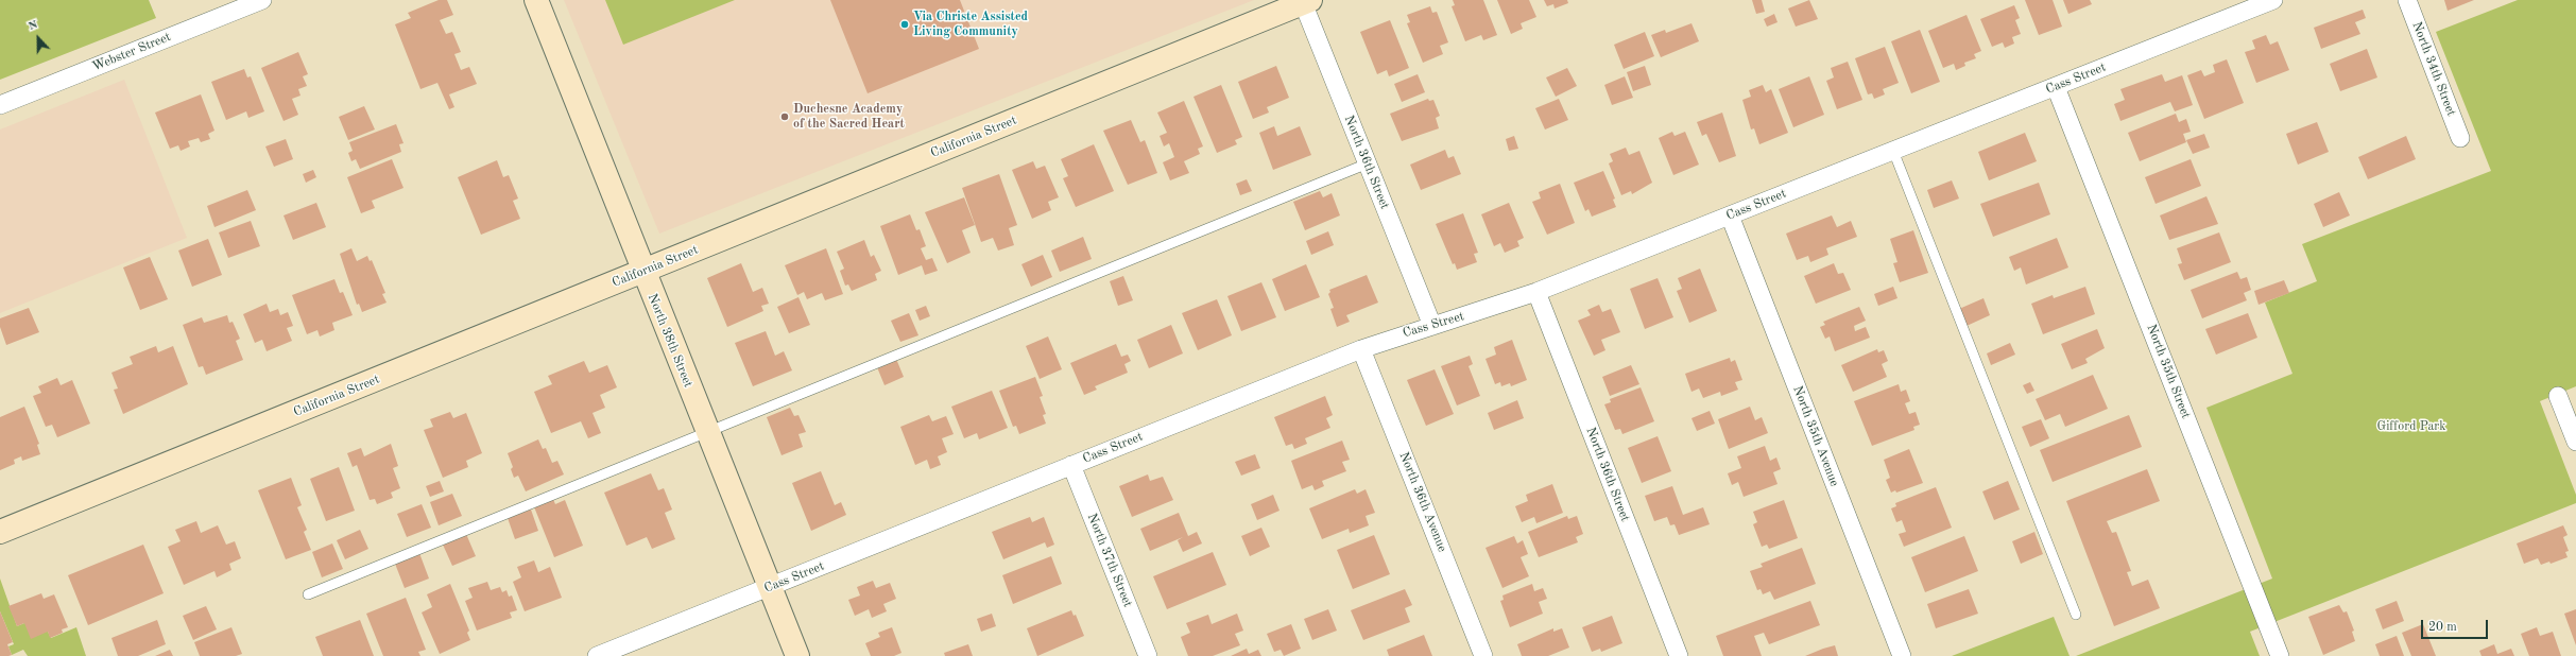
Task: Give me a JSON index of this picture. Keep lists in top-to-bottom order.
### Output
{
  "streets": {
    "street": [
      "Webster Street",
      "North 34th Street",
      "Cass Street",
      "California Street",
      "North 36th Street",
      "North 38th Street",
      "North 35th Street",
      "North 35th Avenue",
      "North 36th Avenue",
      "North 37th Street"
    ]
  },
  "crossings": [
    ["Cass Street", "North 36th Street"],
    ["Cass Street", "North 38th Street"],
    ["Cass Street", "North 35th Street"],
    ["Cass Street", "North 35th Avenue"],
    ["Cass Street", "North 36th Avenue"],
    ["Cass Street", "North 37th Street"],
    ["California Street", "North 36th Street"],
    ["California Street", "North 38th Street"]
  ],
  "parks": ["Gifford Park"],
  "places": ["Via Christe Assisted Living Community", "Duchesne Academy of the Sacred Heart"],
  "scale_bar": "20 m",
  "north": "top"
}
